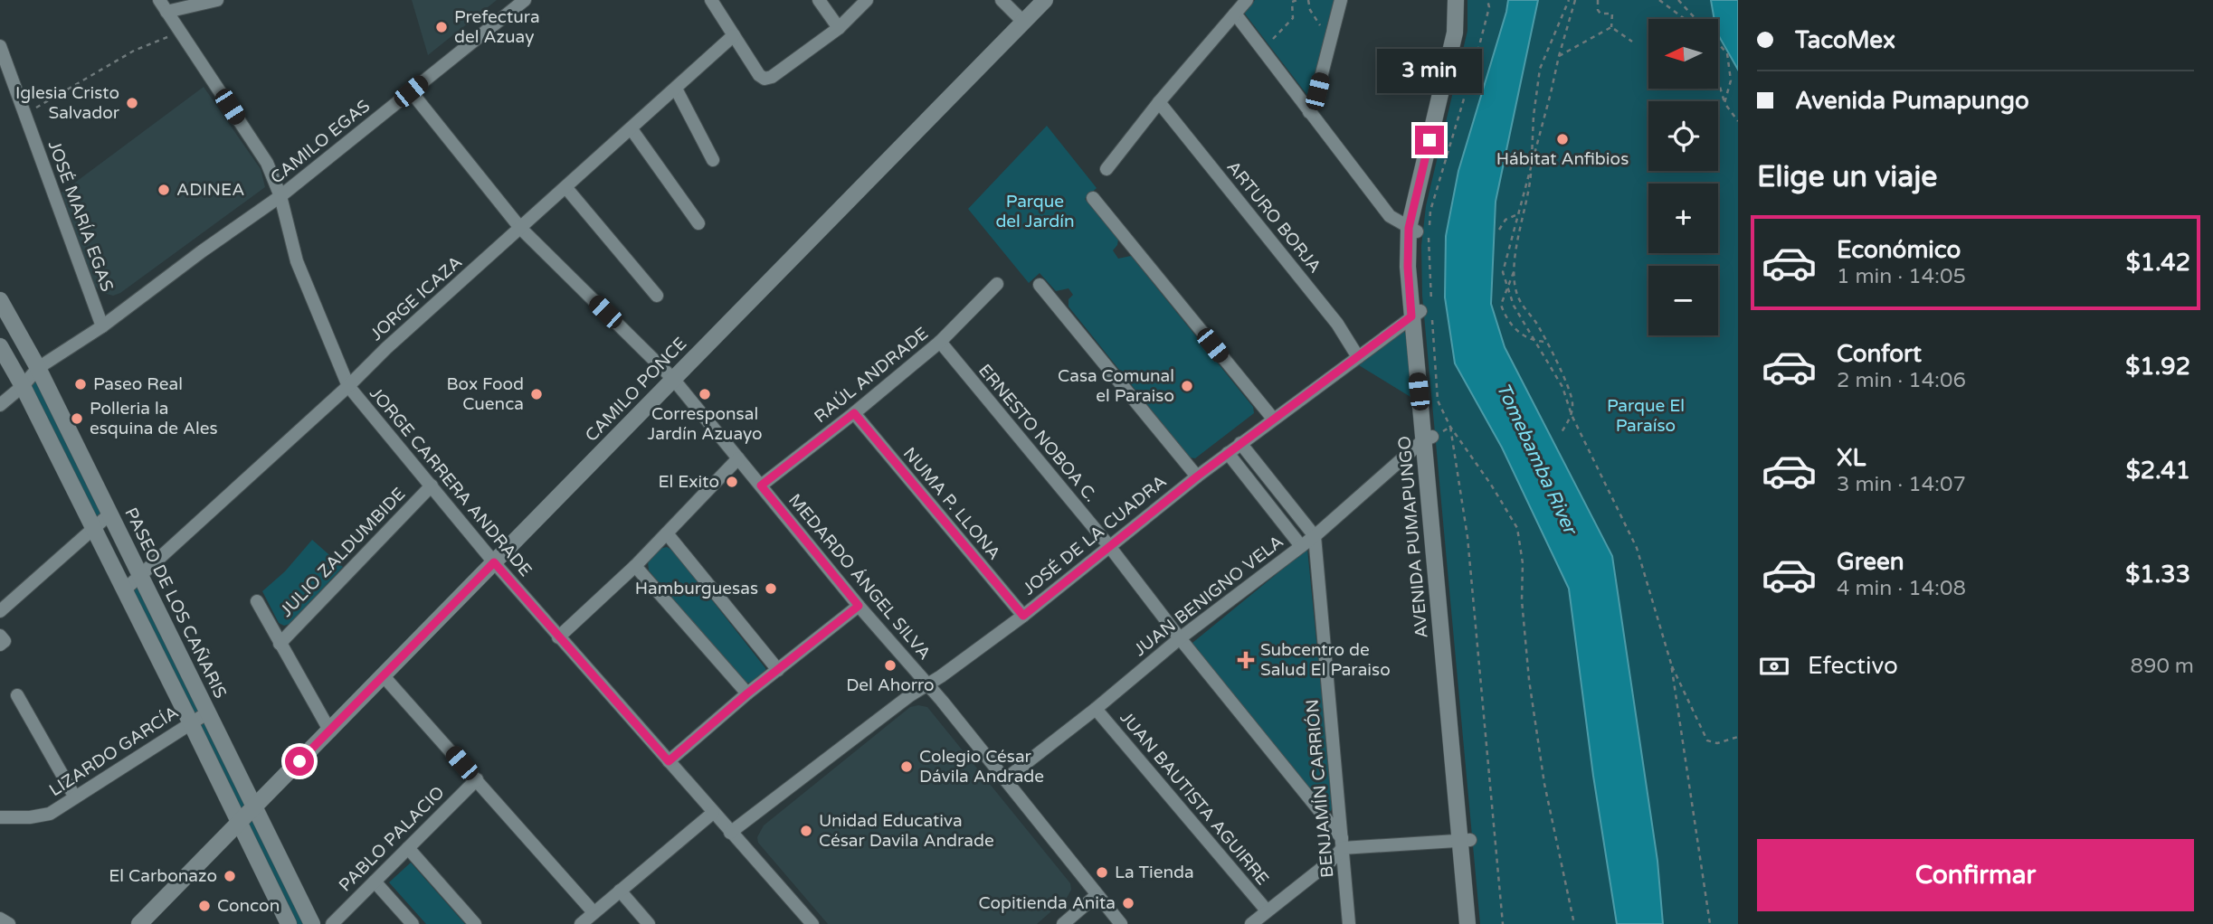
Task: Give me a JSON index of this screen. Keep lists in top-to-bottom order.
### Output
{
  "streets": {
    "main road": ["CAMILO PONCE", "AVENIDA PUMAPUNGO", "PASEO DE LOS CAÑARIS"],
    "street": [
      "CAMILO EGAS",
      "JOSÉ MARÍA EGAS",
      "ARTURO BORJA",
      "JORGE ICAZA",
      "RAÚL ANDRADE",
      "ERNESTO NOBOA C.",
      "JORGE CARRERA ANDRADE",
      "NUMA P. LLONA",
      "JOSÉ DE LA CUADRA",
      "JULIO ZALDUMBIDE",
      "MEDARDO ÁNGEL SILVA",
      "JUAN BENIGNO VELA",
      "LIZARDO GARCÍA",
      "BENJAMÍN CARRIÓN",
      "JUAN BAUTISTA AGUIRRE",
      "PABLO PALACIO"
    ]
  },
  "crossings": [
    ["CAMILO EGAS", "JOSÉ MARÍA EGAS"],
    ["CAMILO EGAS", "JORGE CARRERA ANDRADE"],
    ["CAMILO EGAS", "MEDARDO ÁNGEL SILVA"],
    ["CAMILO EGAS", "PASEO DE LOS CAÑARIS"],
    ["ARTURO BORJA", "JOSÉ DE LA CUADRA"],
    ["JORGE ICAZA", "JORGE CARRERA ANDRADE"],
    ["JORGE ICAZA", "MEDARDO ÁNGEL SILVA"],
    ["JORGE ICAZA", "PASEO DE LOS CAÑARIS"],
    ["RAÚL ANDRADE", "ERNESTO NOBOA C."],
    ["RAÚL ANDRADE", "NUMA P. LLONA"],
    ["RAÚL ANDRADE", "MEDARDO ÁNGEL SILVA"],
    ["CAMILO PONCE", "JORGE CARRERA ANDRADE"],
    ["CAMILO PONCE", "MEDARDO ÁNGEL SILVA"],
    ["CAMILO PONCE", "PASEO DE LOS CAÑARIS"],
    ["ERNESTO NOBOA C.", "JOSÉ DE LA CUADRA"],
    ["ERNESTO NOBOA C.", "JUAN BENIGNO VELA"],
    ["ERNESTO NOBOA C.", "BENJAMÍN CARRIÓN"],
    ["JORGE CARRERA ANDRADE", "JOSÉ DE LA CUADRA"],
    ["JORGE CARRERA ANDRADE", "JULIO ZALDUMBIDE"],
    ["NUMA P. LLONA", "JOSÉ DE LA CUADRA"],
    ["JOSÉ DE LA CUADRA", "AVENIDA PUMAPUNGO"],
    ["JOSÉ DE LA CUADRA", "MEDARDO ÁNGEL SILVA"],
    ["AVENIDA PUMAPUNGO", "JUAN BENIGNO VELA"],
    ["MEDARDO ÁNGEL SILVA", "JUAN BENIGNO VELA"],
    ["JUAN BENIGNO VELA", "BENJAMÍN CARRIÓN"],
    ["JUAN BENIGNO VELA", "JUAN BAUTISTA AGUIRRE"],
    ["PASEO DE LOS CAÑARIS", "LIZARDO GARCÍA"]
  ],
  "water": ["Tomebamba River"],
  "parks": ["Parque del Jardín", "Parque El Paraíso"],
  "places": {
    "other": [
      "Prefectura del Azuay",
      "Iglesia Cristo Salvador",
      "Hábitat Anfibios",
      "ADINEA",
      "Paseo Real",
      "Casa Comunal el Paraiso",
      "Box Food Cuenca",
      "Corresponsal Jardín Azuayo",
      "Polleria la esquina de Ales",
      "El Exito",
      "Hamburguesas",
      "Del Ahorro",
      "Colegio César Dávila Andrade",
      "Unidad Educativa César Davila Andrade",
      "La Tienda",
      "El Carbonazo",
      "Copitienda Anita",
      "Concon"
    ],
    "health": ["Subcentro de Salud El Paraiso"]
  },
  "north": "left",
  "page": {
    "banner": ["TacoMex", "Avenida Pumapungo"],
    "map_buttons": ["+", "−"],
    "bubble": "3 min",
    "heading": "Elige un viaje",
    "list": [
      {
        "name": "Económico",
        "note": "1 min · 14:05",
        "value": "$1.42"
      },
      {
        "name": "Confort",
        "note": "2 min · 14:06",
        "value": "$1.92"
      },
      {
        "name": "XL",
        "note": "3 min · 14:07",
        "value": "$2.41"
      },
      {
        "name": "Green",
        "note": "4 min · 14:08",
        "value": "$1.33"
      }
    ],
    "pay": ["Efectivo", "890 m"],
    "buttons": "Confirmar"
  }
}
